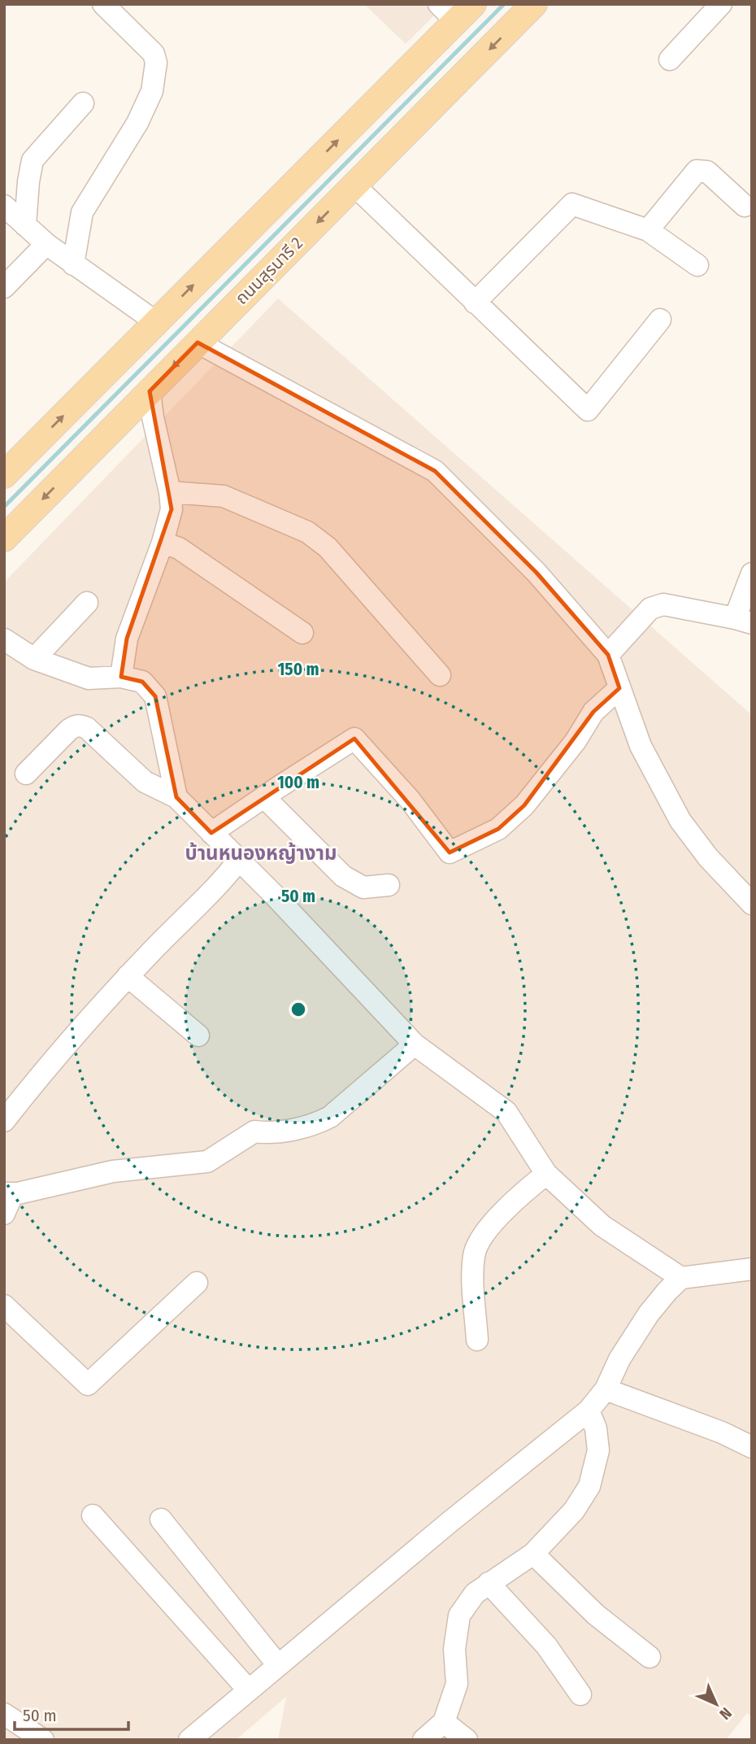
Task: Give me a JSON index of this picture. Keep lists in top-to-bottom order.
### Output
{
  "streets": {
    "main road": ["ถนนสุรนารี 2"]
  },
  "districts": ["บ้านหนองหญ้างาม"],
  "scale_bar": "50 m",
  "north": "bottom right",
  "rings": ["150 m", "100 m", "50 m"]
}
